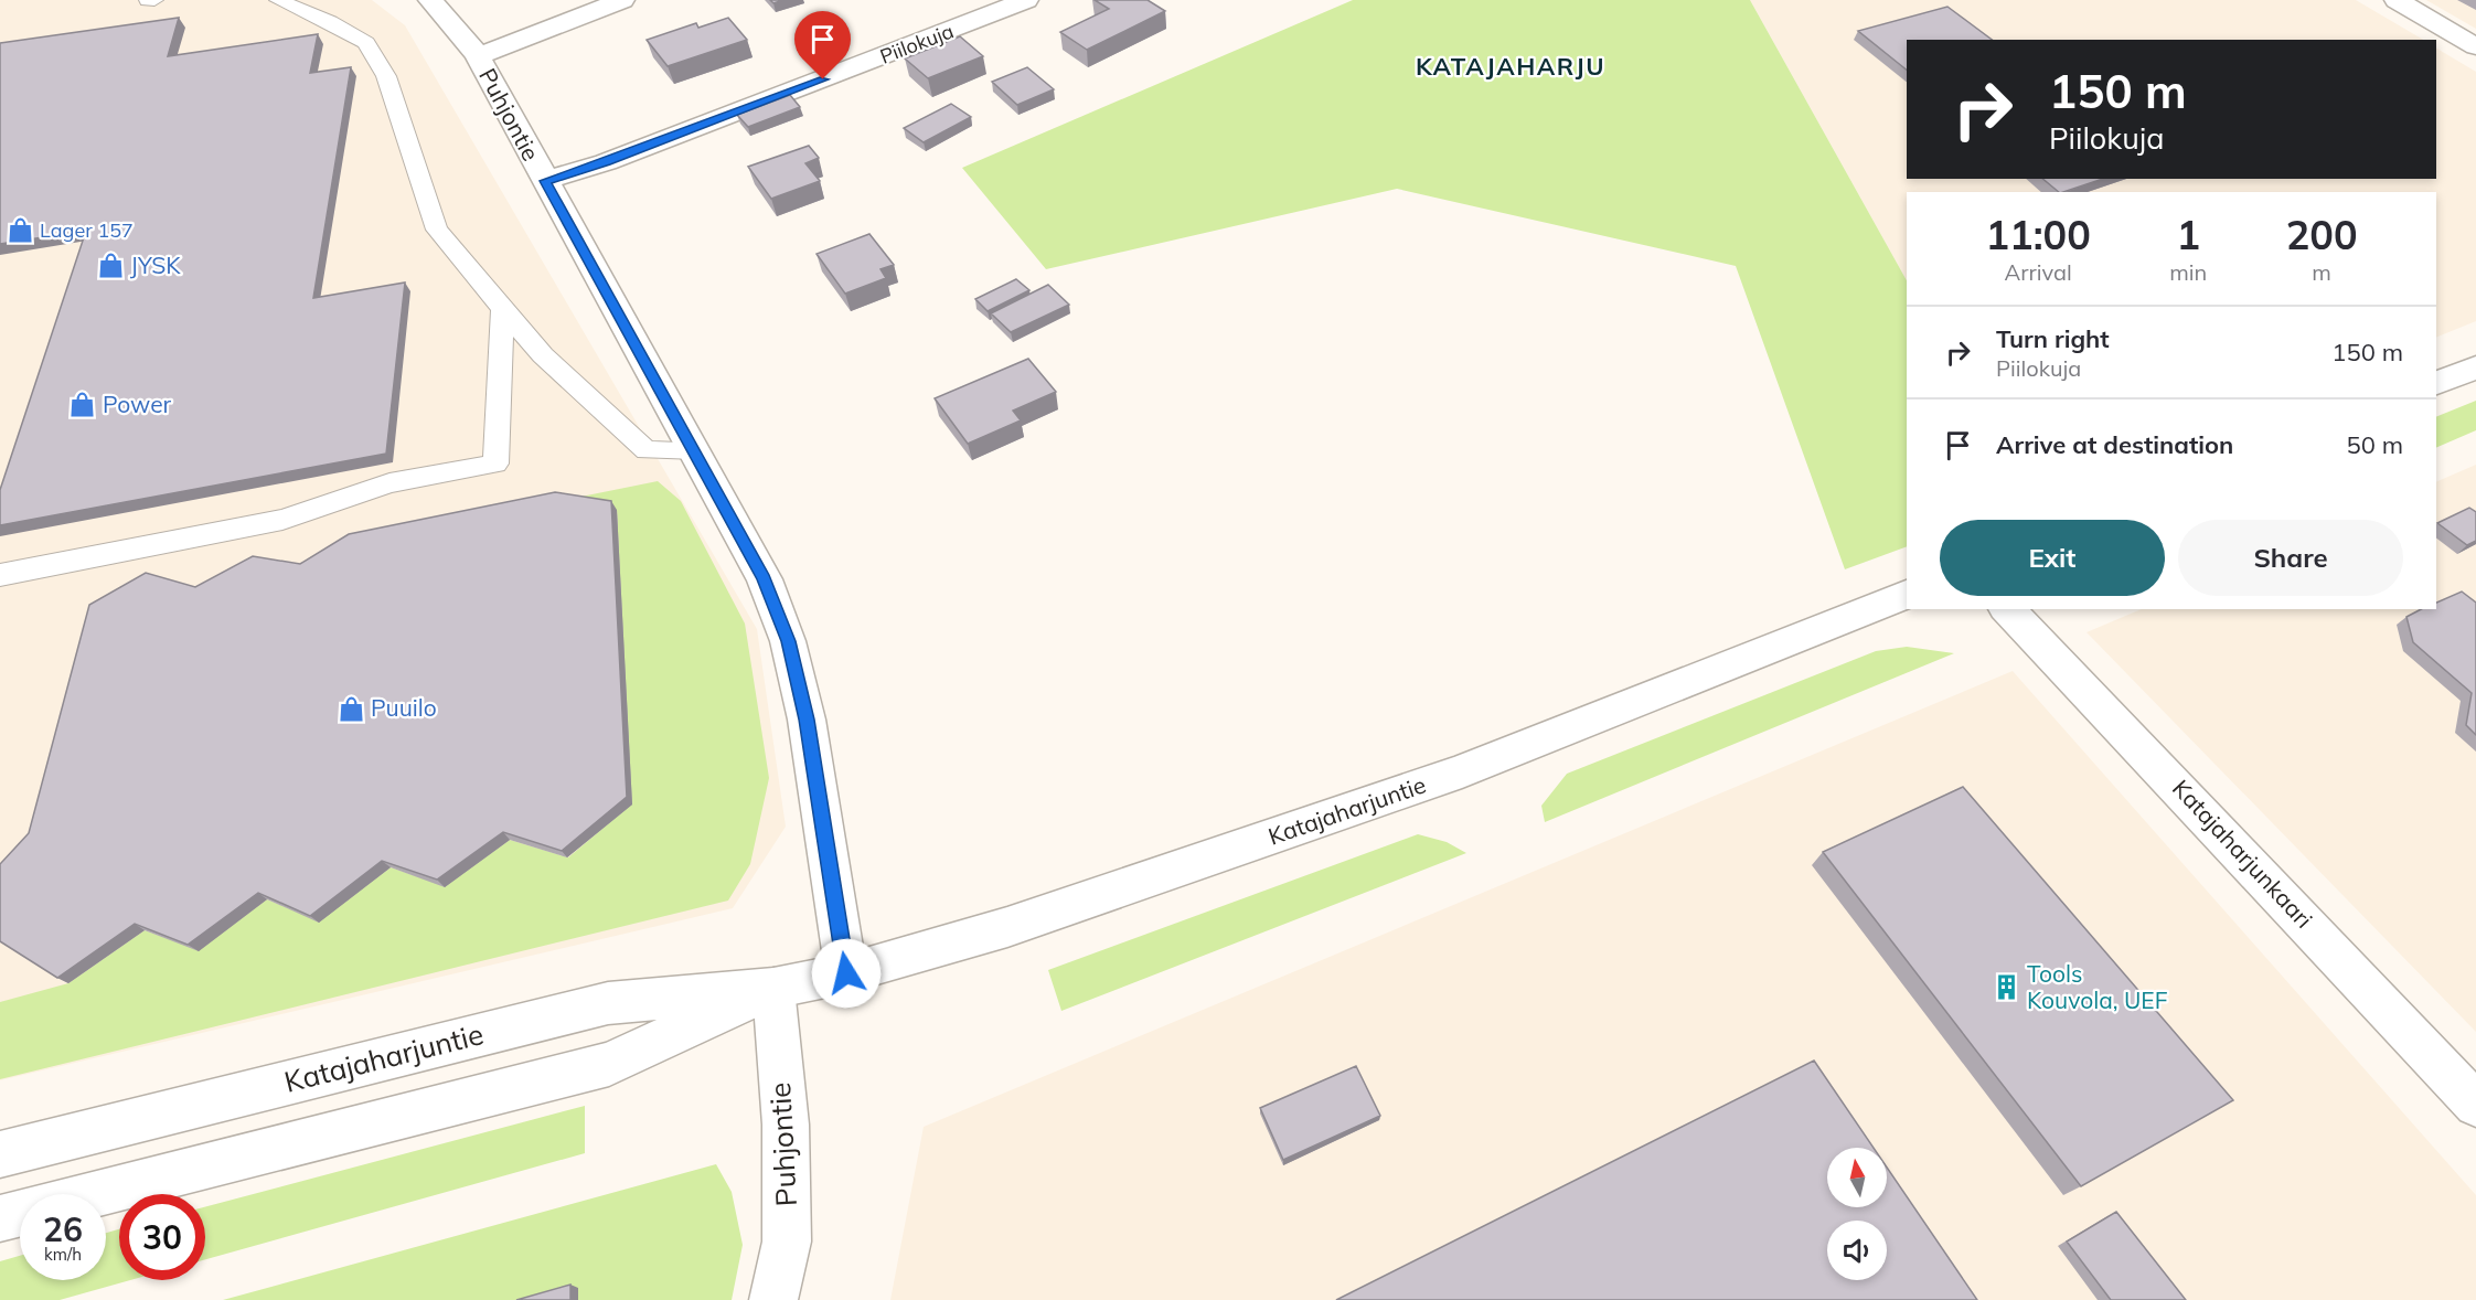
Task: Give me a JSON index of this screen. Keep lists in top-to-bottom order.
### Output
{
  "streets": {
    "street": [
      "Piilokuja",
      "Puhjontie",
      "Katajaharjuntie",
      "Katajaharjunkaari"
    ]
  },
  "crossings": [
    ["Piilokuja", "Puhjontie"],
    ["Puhjontie", "Katajaharjuntie"]
  ],
  "districts": ["KATAJAHARJU"],
  "places": {
    "shop": [
      "Lager 157",
      "JYSK",
      "Power",
      "Puuilo"
    ],
    "building": ["Tools Kouvola, UEF"]
  },
  "north": "top",
  "page": {
    "turn": ["150 m", "Piilokuja"],
    "eta": [
      "11:00",
      "Arrival",
      "1",
      "min",
      "200",
      "m"
    ],
    "list": [
      {
        "name": "Turn right",
        "note": "Piilokuja",
        "value": "150 m"
      },
      {
        "name": "Arrive at destination",
        "value": "50 m"
      }
    ],
    "buttons": ["Exit", "Share"],
    "speed": "26 km/h",
    "limit": "30"
  }
}
